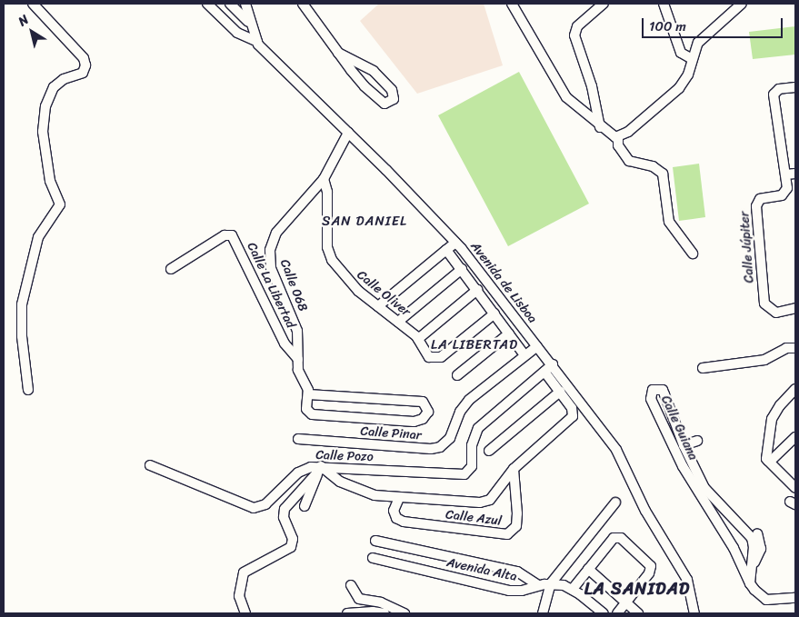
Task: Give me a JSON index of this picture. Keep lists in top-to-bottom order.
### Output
{
  "streets": {
    "street": [
      "Calle Júpiter",
      "Avenida de Lisboa",
      "Calle La Libertad",
      "Calle 068",
      "Calle Oliver",
      "Calle Guiana",
      "Calle Pinar",
      "Calle Pozo",
      "Calle Azul",
      "Avenida Alta"
    ]
  },
  "crossings": [
    ["Avenida de Lisboa", "Calle 068"],
    ["Calle La Libertad", "Calle 068"],
    ["Calle 068", "Calle Oliver"]
  ],
  "districts": ["SAN DANIEL", "LA LIBERTAD", "LA SANIDAD"],
  "scale_bar": "100 m",
  "north": "top left"
}
